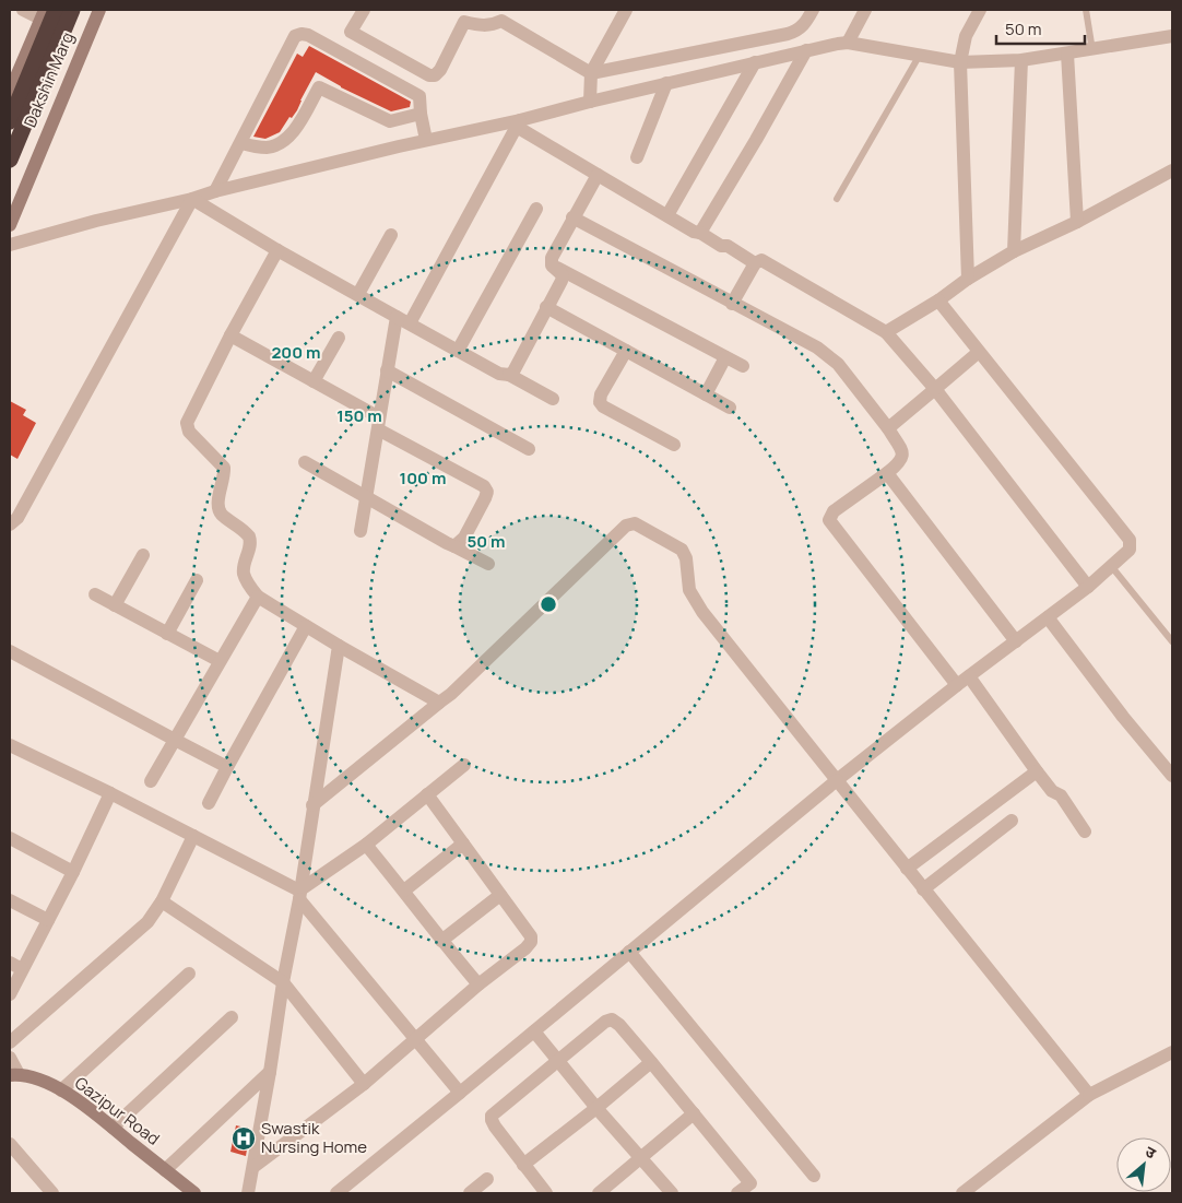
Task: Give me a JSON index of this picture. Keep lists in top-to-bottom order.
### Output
{
  "streets": {
    "highway": ["Dakshin Marg"],
    "street": ["Gazipur Road"]
  },
  "places": {
    "hospital": ["Swastik Nursing Home"]
  },
  "scale_bar": "50 m",
  "north": "top right",
  "rings": [
    "200 m",
    "150 m",
    "100 m",
    "50 m"
  ]
}
